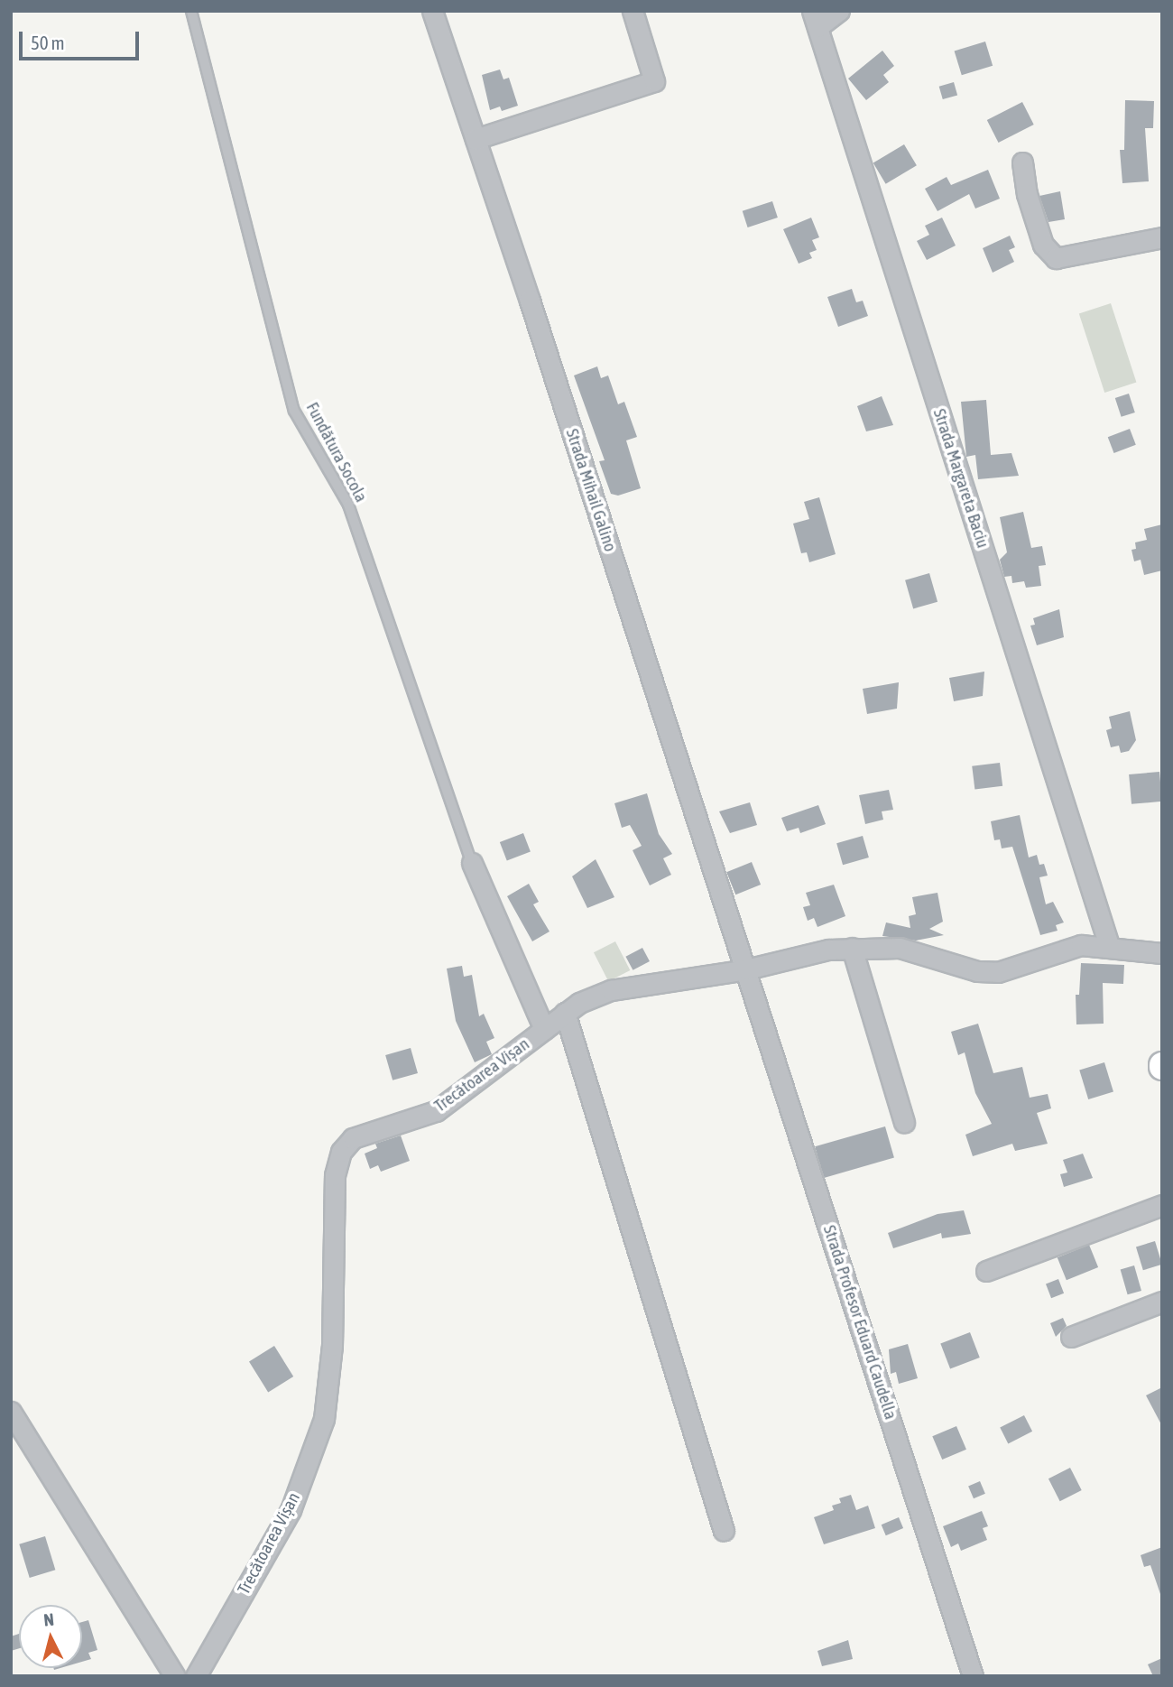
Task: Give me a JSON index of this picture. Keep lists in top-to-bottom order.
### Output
{
  "streets": {
    "street": [
      "Strada Margareta Baciu",
      "Strada Mihail Galino",
      "Trecătoarea Vișan",
      "Strada Profesor Eduard Caudella"
    ],
    "lane": ["Fundătura Socola"]
  },
  "crossings": [
    ["Strada Margareta Baciu", "Trecătoarea Vișan"],
    ["Strada Mihail Galino", "Trecătoarea Vișan"],
    ["Strada Mihail Galino", "Strada Profesor Eduard Caudella"],
    ["Trecătoarea Vișan", "Strada Profesor Eduard Caudella"]
  ],
  "scale_bar": "50 m",
  "north": "top"
}
